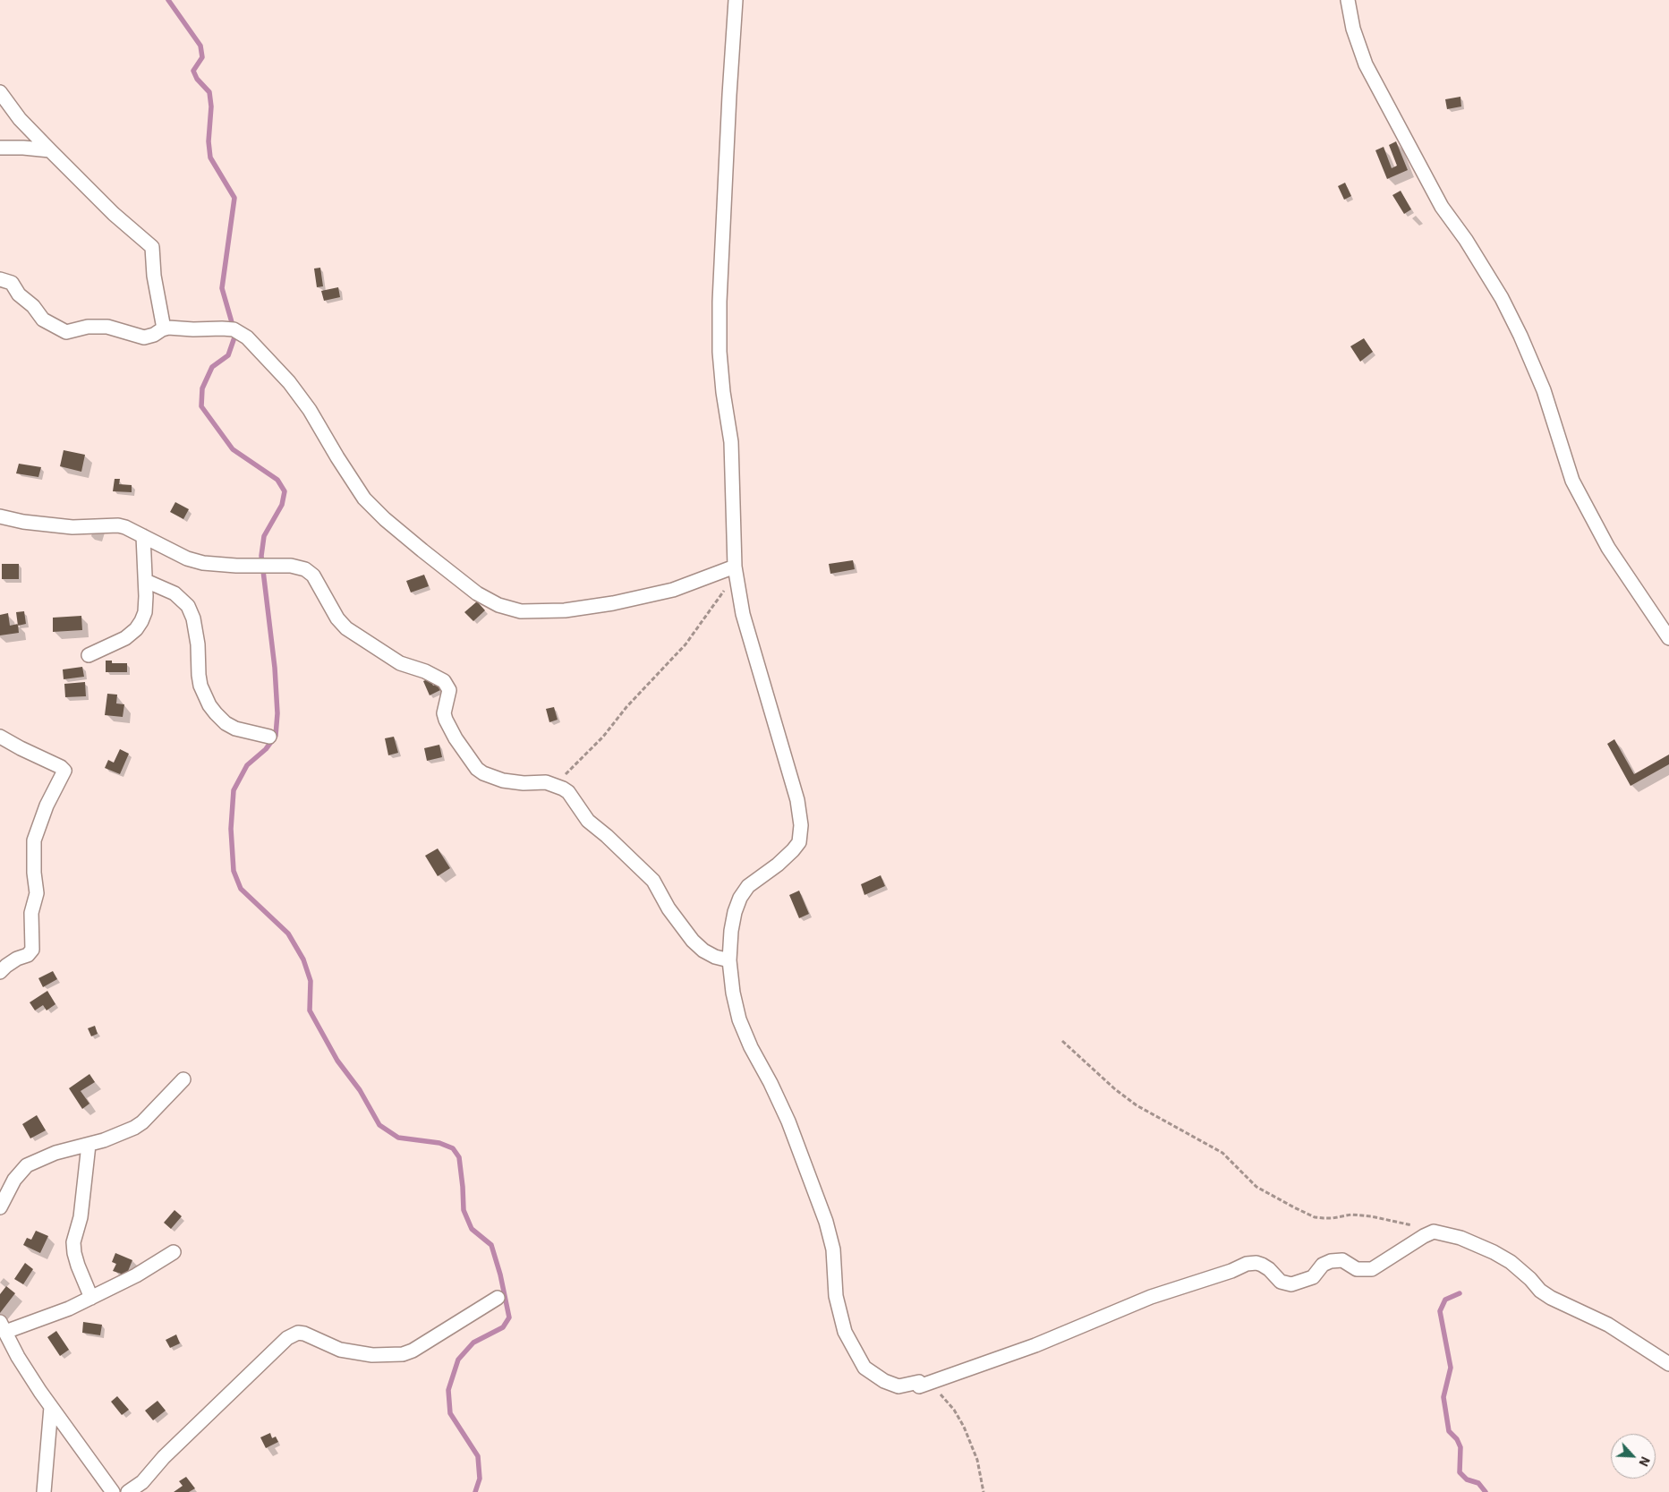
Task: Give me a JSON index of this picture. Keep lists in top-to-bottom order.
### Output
{
  "north": "bottom right"
}
